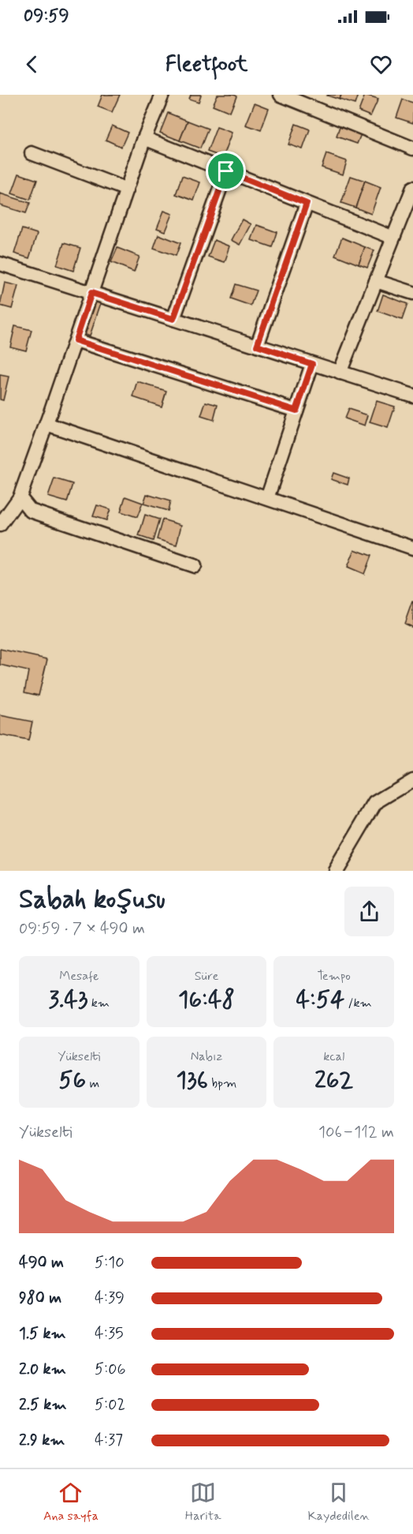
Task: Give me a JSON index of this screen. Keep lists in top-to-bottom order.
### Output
{
  "page": {
    "status": "09:59",
    "header": "Fleetfoot",
    "heading": ["Sabah koşusu", "09:59 · 7 × 490 m"],
    "stats": [
      ["Mesafe", "3.43 km"],
      ["Süre", "16:48"],
      ["Tempo", "4:54 /km"],
      ["Yükselti", "56 m"],
      ["Nabız", "136 bpm"],
      ["kcal", "262"]
    ],
    "chart": ["Yükselti", "106–112 m"],
    "list": [
      {
        "name": "490 m",
        "note": "5:10"
      },
      {
        "name": "980 m",
        "note": "4:39"
      },
      {
        "name": "1.5 km",
        "note": "4:35"
      },
      {
        "name": "2.0 km",
        "note": "5:06"
      },
      {
        "name": "2.5 km",
        "note": "5:02"
      },
      {
        "name": "2.9 km",
        "note": "4:37"
      }
    ],
    "tabs": ["Ana sayfa", "Harita", "Kaydedilen"]
  }
}
